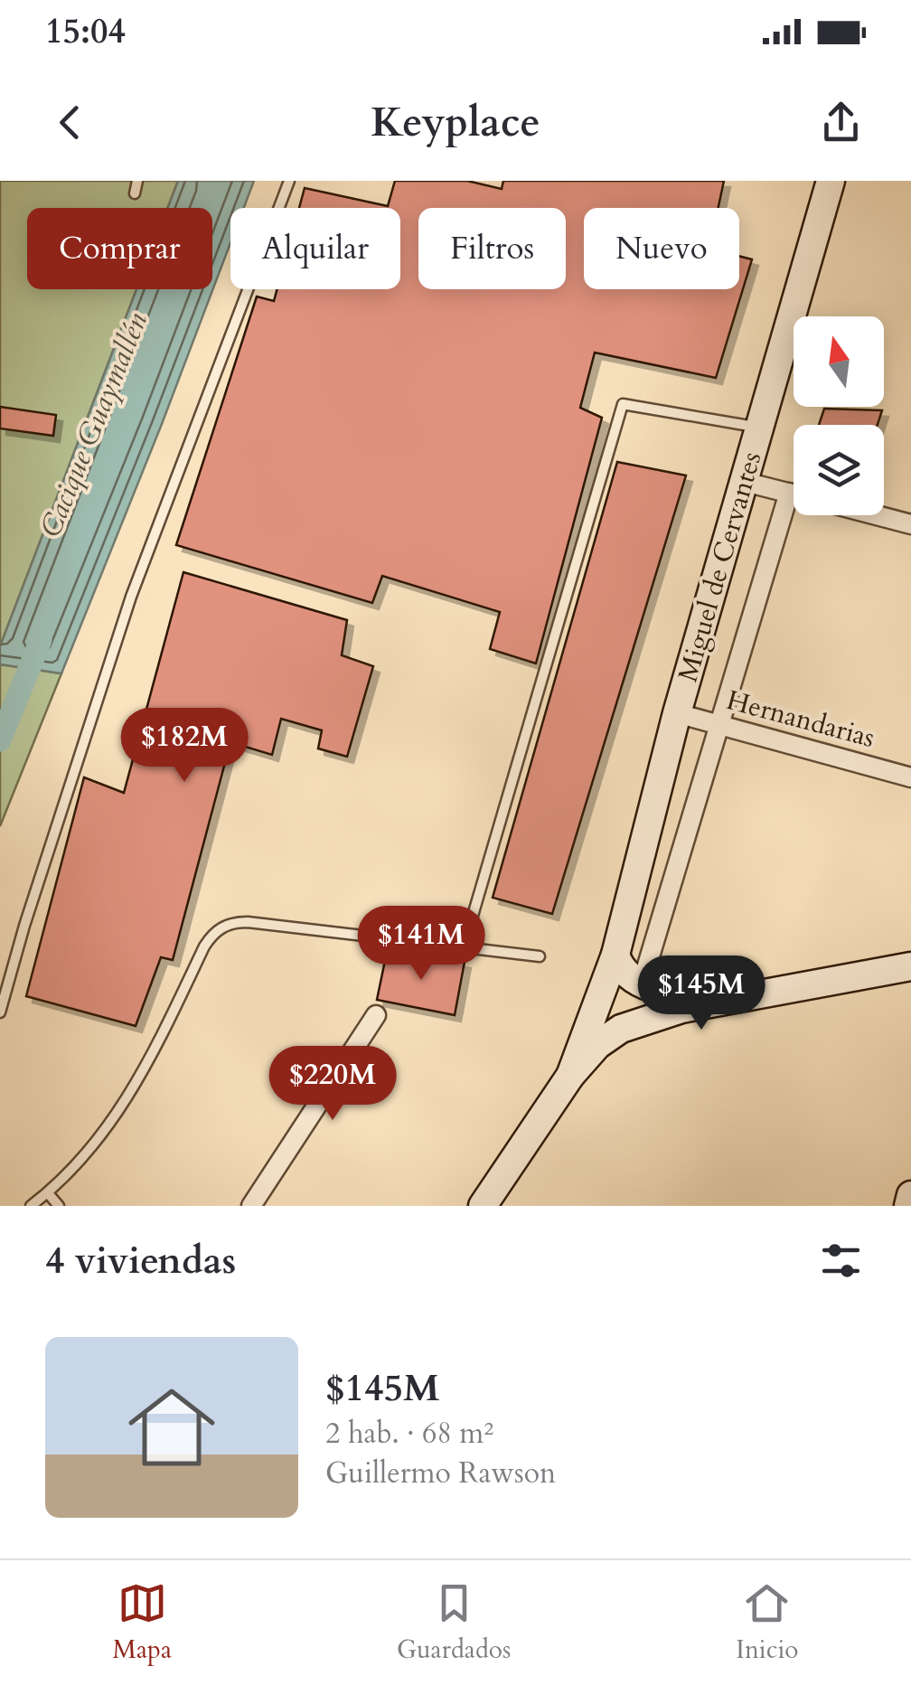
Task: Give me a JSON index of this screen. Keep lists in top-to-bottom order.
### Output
{
  "streets": {
    "main road": ["Miguel de Cervantes"],
    "street": ["Hernandarias"]
  },
  "crossings": [
    ["Miguel de Cervantes", "Hernandarias"]
  ],
  "water": ["Cacique Guaymallén"],
  "north": "top",
  "page": {
    "status": "15:04",
    "header": "Keyplace",
    "chip": [
      "Comprar",
      "Alquilar",
      "Filtros",
      "Nuevo"
    ],
    "price": [
      "$182M",
      "$141M",
      "$145M",
      "$220M"
    ],
    "heading": "4 viviendas",
    "list": [
      {
        "name": "$145M",
        "note": "2 hab. · 68 m² · Guillermo Rawson"
      }
    ],
    "tabs": ["Mapa", "Guardados", "Inicio"]
  }
}
